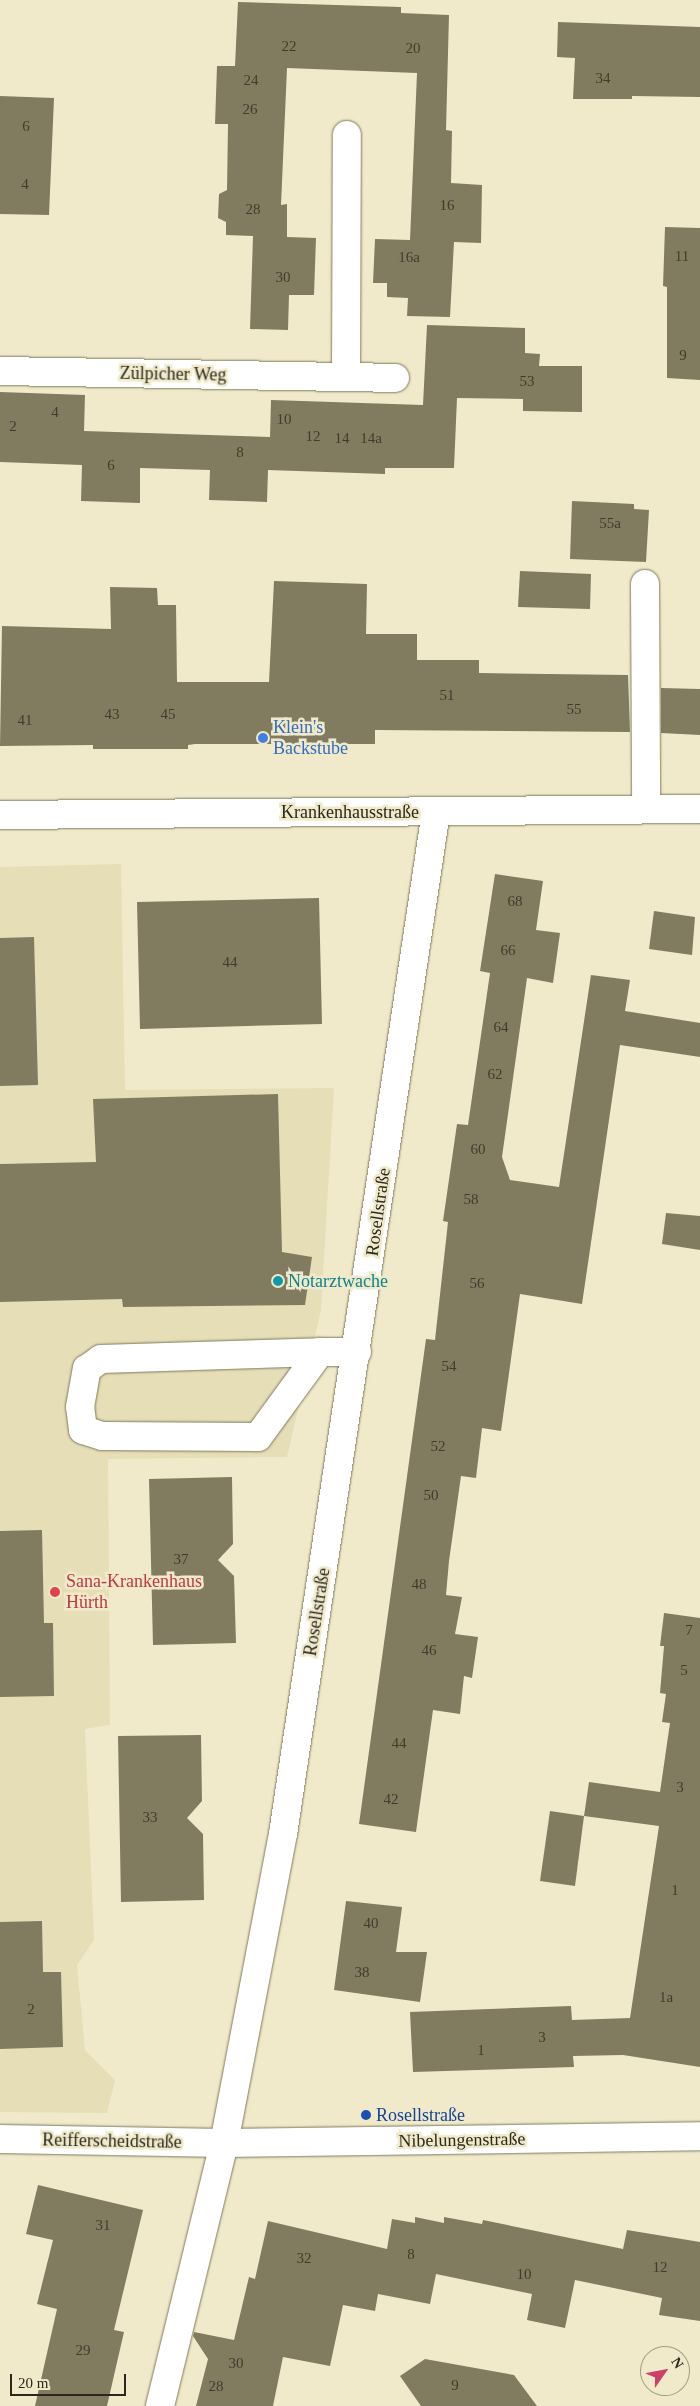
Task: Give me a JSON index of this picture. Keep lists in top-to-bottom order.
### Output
{
  "streets": {
    "street": [
      "Zülpicher Weg",
      "Krankenhausstraße",
      "Rosellstraße",
      "Nibelungenstraße",
      "Reifferscheidstraße"
    ]
  },
  "crossings": [
    ["Krankenhausstraße", "Rosellstraße"],
    ["Rosellstraße", "Nibelungenstraße"],
    ["Rosellstraße", "Reifferscheidstraße"],
    ["Nibelungenstraße", "Reifferscheidstraße"]
  ],
  "places": [
    "Klein's Backstube",
    "Notarztwache",
    "Sana-Krankenhaus Hürth",
    "Rosellstraße"
  ],
  "house_numbers": [
    "22",
    "20",
    "34",
    "24",
    "26",
    "6",
    "4",
    "16",
    "28",
    "11",
    "16a",
    "30",
    "9",
    "53",
    "4",
    "10",
    "2",
    "12",
    "14",
    "14a",
    "8",
    "6",
    "55a",
    "51",
    "55",
    "43",
    "45",
    "41",
    "68",
    "66",
    "44",
    "64",
    "62",
    "60",
    "58",
    "56",
    "54",
    "52",
    "50",
    "37",
    "48",
    "7",
    "46",
    "5",
    "44",
    "3",
    "42",
    "33",
    "1",
    "40",
    "38",
    "1a",
    "2",
    "3",
    "1",
    "31",
    "8",
    "32",
    "12",
    "10",
    "29",
    "30",
    "9",
    "28"
  ],
  "scale_bar": "20 m",
  "north": "top right"
}
